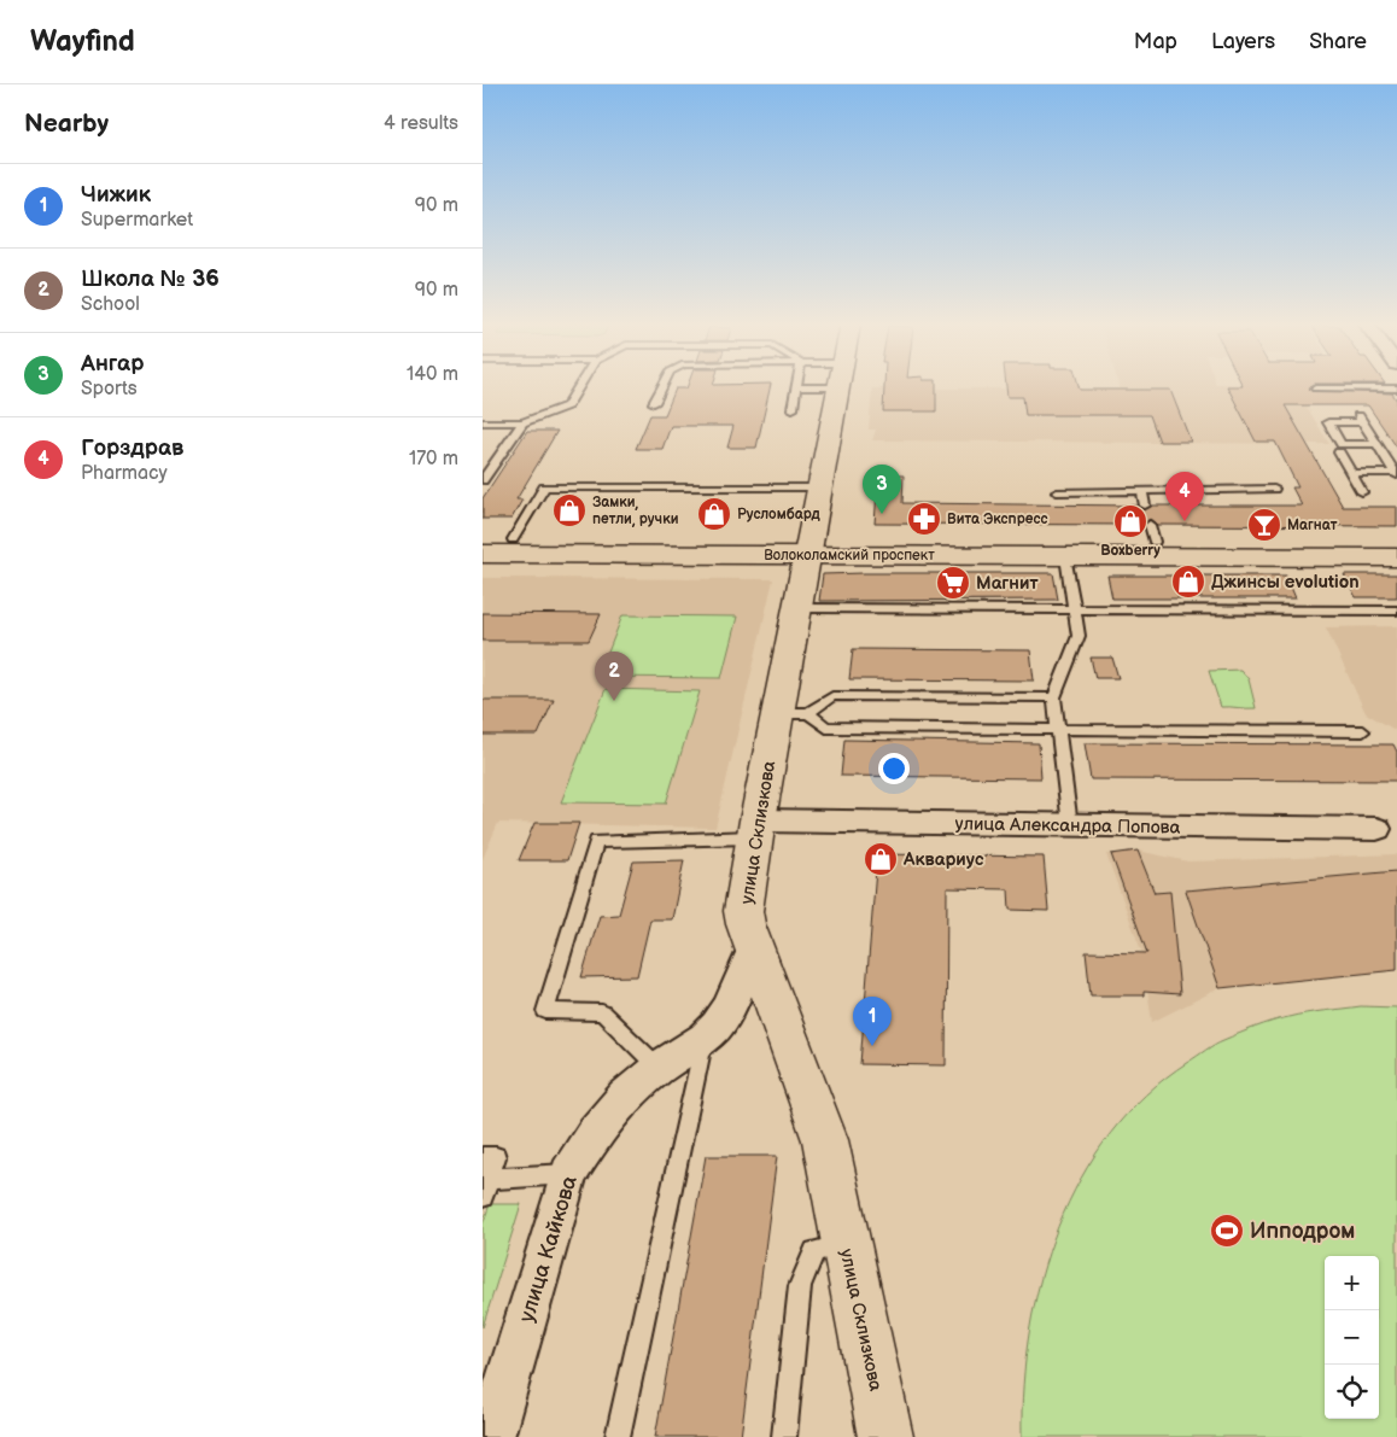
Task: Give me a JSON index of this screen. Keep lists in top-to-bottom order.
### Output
{
  "streets": {
    "main road": ["Волоколамский проспект", "улица Склизкова"],
    "street": ["улица Александра Попова", "улица Кайкова"]
  },
  "crossings": [
    ["Волоколамский проспект", "улица Склизкова"],
    ["улица Александра Попова", "улица Склизкова"],
    ["улица Склизкова", "улица Кайкова"]
  ],
  "places": {
    "shop": [
      "Замки, петли, ручки",
      "Русломбард",
      "Boxberry",
      "Джинсы evolution",
      "Аквариус"
    ],
    "pharmacy": ["Вита Экспресс"],
    "bar": ["Магнат"],
    "supermarket": ["Магнит"],
    "sports": ["Ипподром"]
  },
  "page": {
    "header": "Wayfind",
    "nav": ["Map", "Layers", "Share"],
    "heading": ["Nearby", "4 results"],
    "list": [
      {
        "mark": "1",
        "name": "Чижик",
        "note": "Supermarket",
        "value": "90 m"
      },
      {
        "mark": "2",
        "name": "Школа № 36",
        "note": "School",
        "value": "90 m"
      },
      {
        "mark": "3",
        "name": "Ангар",
        "note": "Sports",
        "value": "140 m"
      },
      {
        "mark": "4",
        "name": "Горздрав",
        "note": "Pharmacy",
        "value": "170 m"
      }
    ],
    "pins": [
      "3",
      "4",
      "2",
      "1"
    ],
    "map_buttons": ["+", "−"]
  }
}
